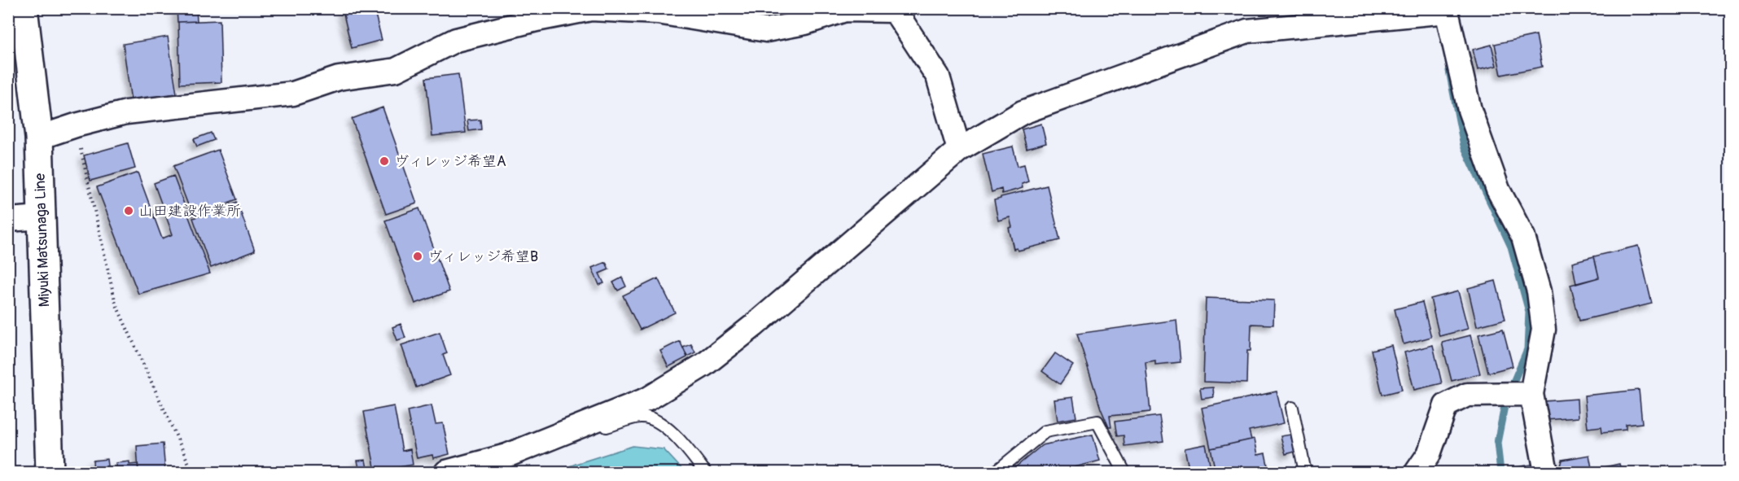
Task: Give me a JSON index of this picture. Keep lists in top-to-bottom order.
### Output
{
  "streets": {
    "main road": ["Miyuki Matsunaga Line"]
  },
  "places": ["ヴィレッジ希望A", "山田建設作業所", "ヴィレッジ希望B"]
}
